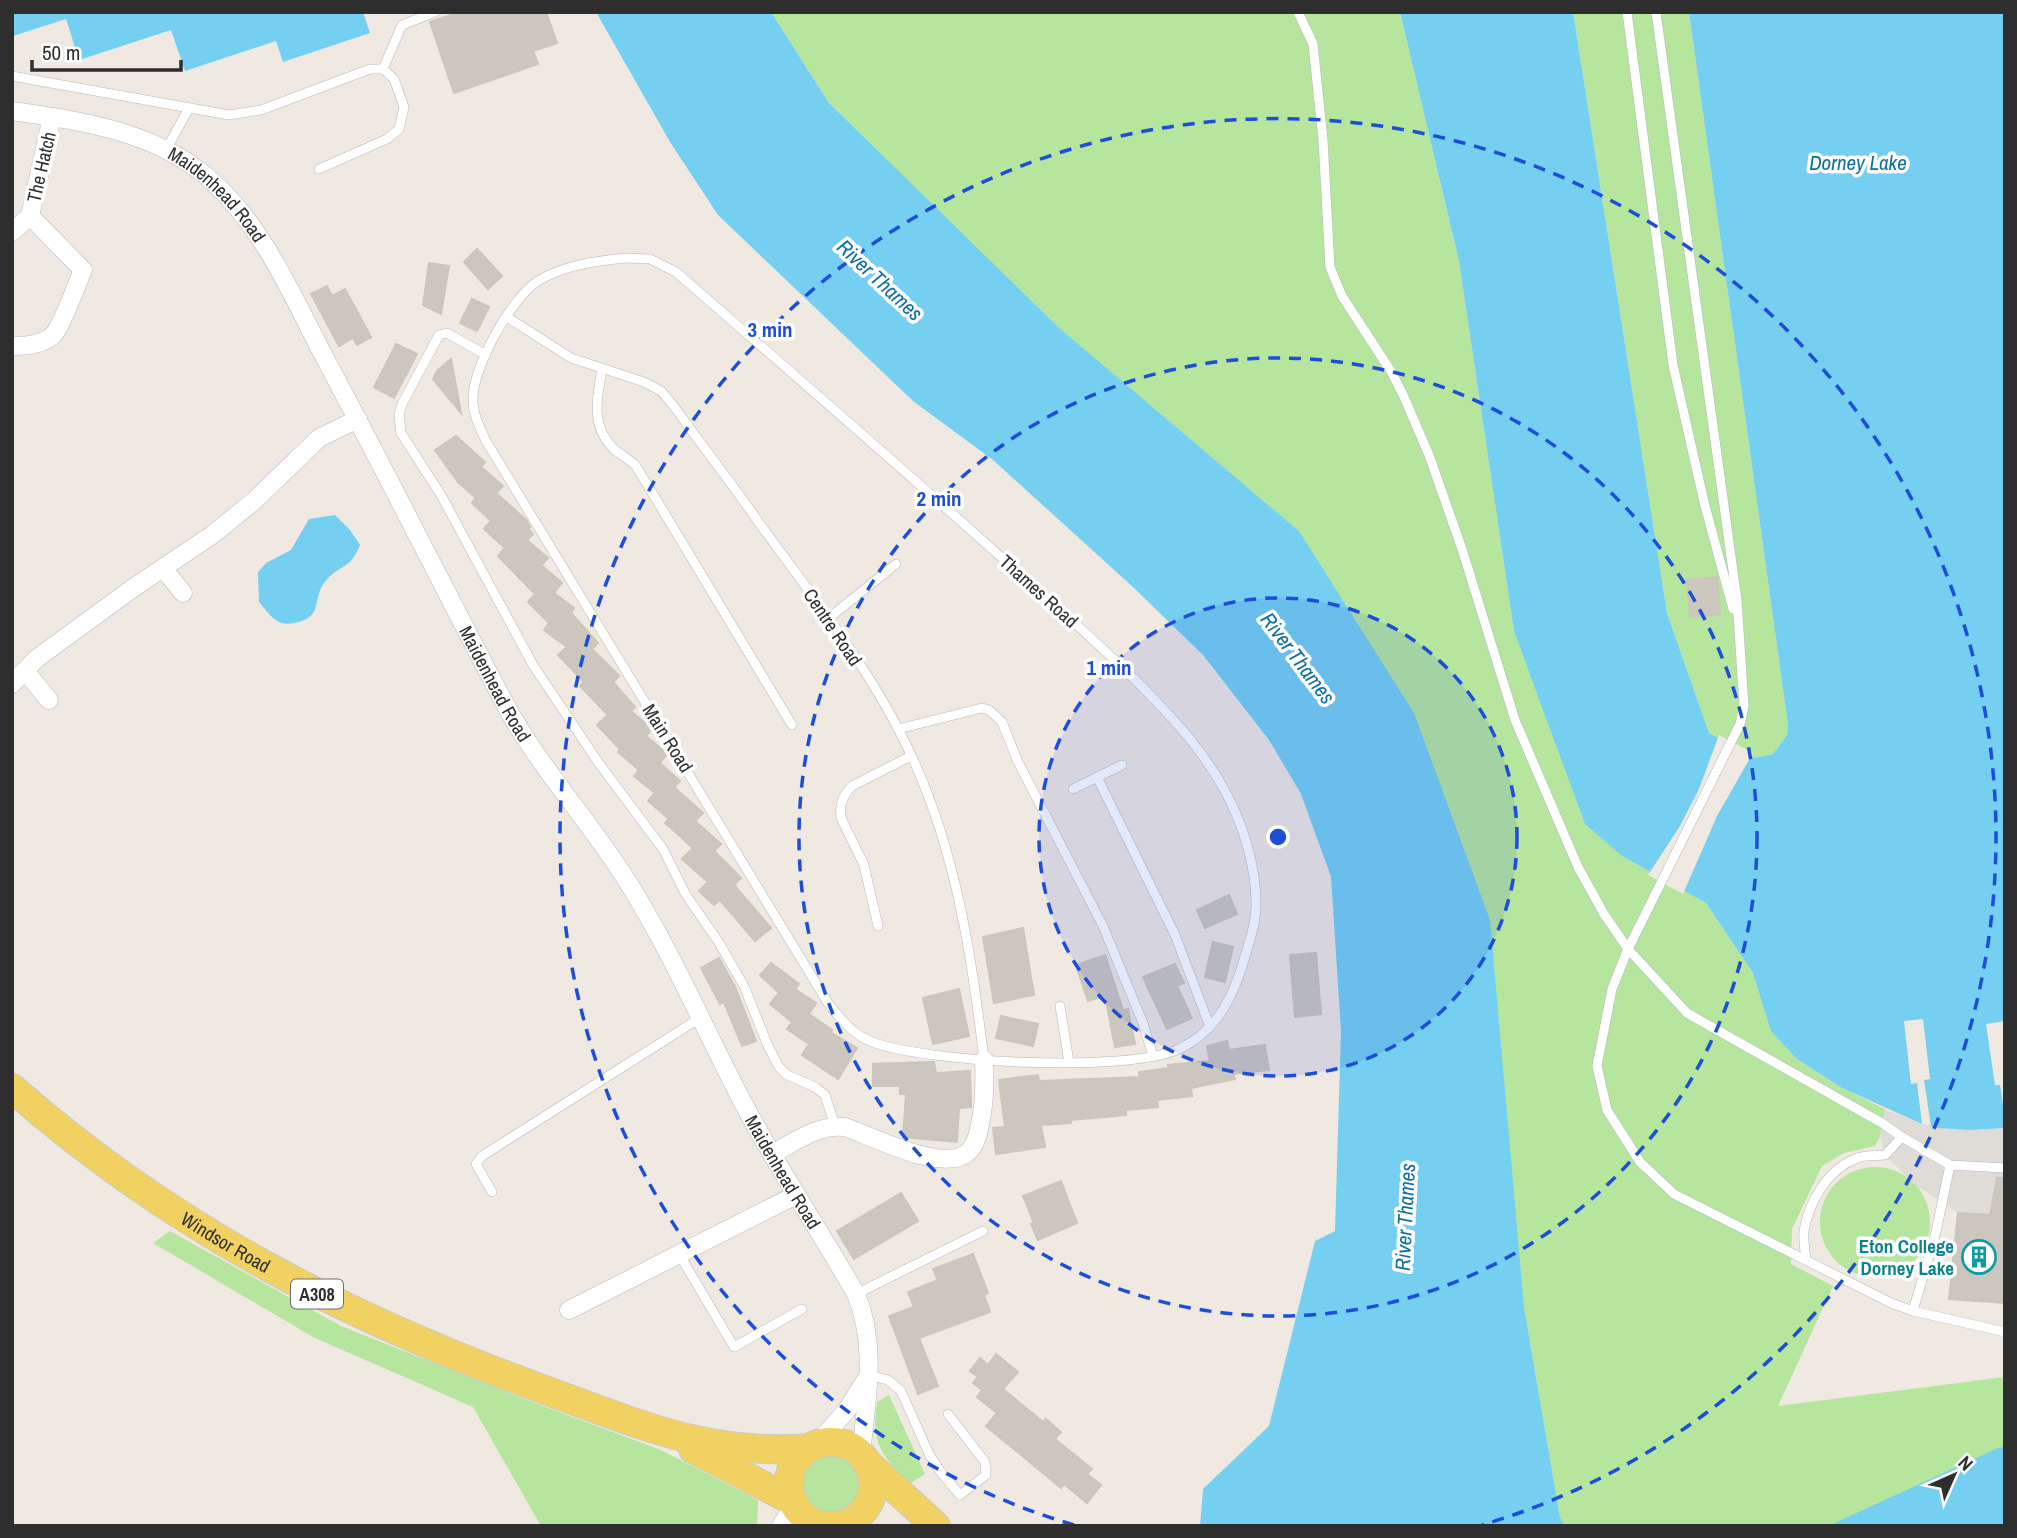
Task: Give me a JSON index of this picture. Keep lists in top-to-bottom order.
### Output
{
  "streets": {
    "main road": ["Windsor Road", "A308"],
    "street": ["The Hatch", "Maidenhead Road"],
    "lane": ["Thames Road", "Centre Road", "Main Road"]
  },
  "crossings": [
    ["The Hatch", "Maidenhead Road"],
    ["Maidenhead Road", "Windsor Road"],
    ["Thames Road", "Centre Road"],
    ["Thames Road", "Main Road"],
    ["Centre Road", "Main Road"]
  ],
  "water": ["Dorney Lake", "River Thames"],
  "places": {
    "building": ["Eton College Dorney Lake"]
  },
  "scale_bar": "50 m",
  "north": "top right",
  "rings": ["3 min", "2 min", "1 min"]
}
